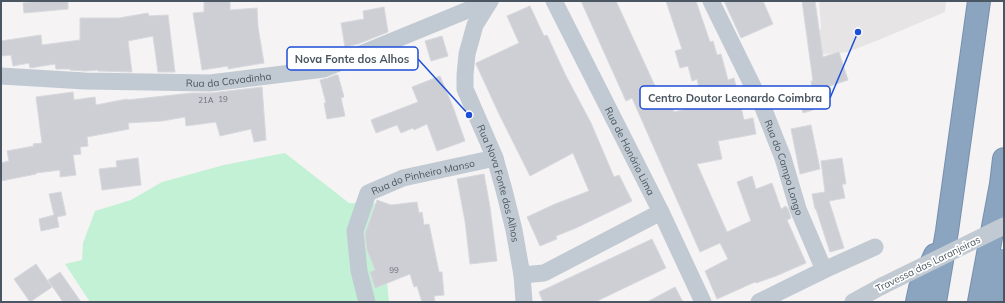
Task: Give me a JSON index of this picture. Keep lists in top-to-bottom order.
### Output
{
  "streets": {
    "street": [
      "Rua da Cavadinha",
      "Rua de Honório Lima",
      "Rua do Campo Longo",
      "Rua do Pinheiro Manso",
      "Rua Nova Fonte dos Alhos",
      "Travessa das Laranjeiras"
    ]
  },
  "crossings": [
    ["Rua da Cavadinha", "Rua Nova Fonte dos Alhos"],
    ["Rua do Pinheiro Manso", "Rua Nova Fonte dos Alhos"]
  ],
  "places": ["Centro Doutor Leonardo Coimbra", "Nova Fonte dos Alhos"],
  "house_numbers": ["19", "21A", "99"]
}
